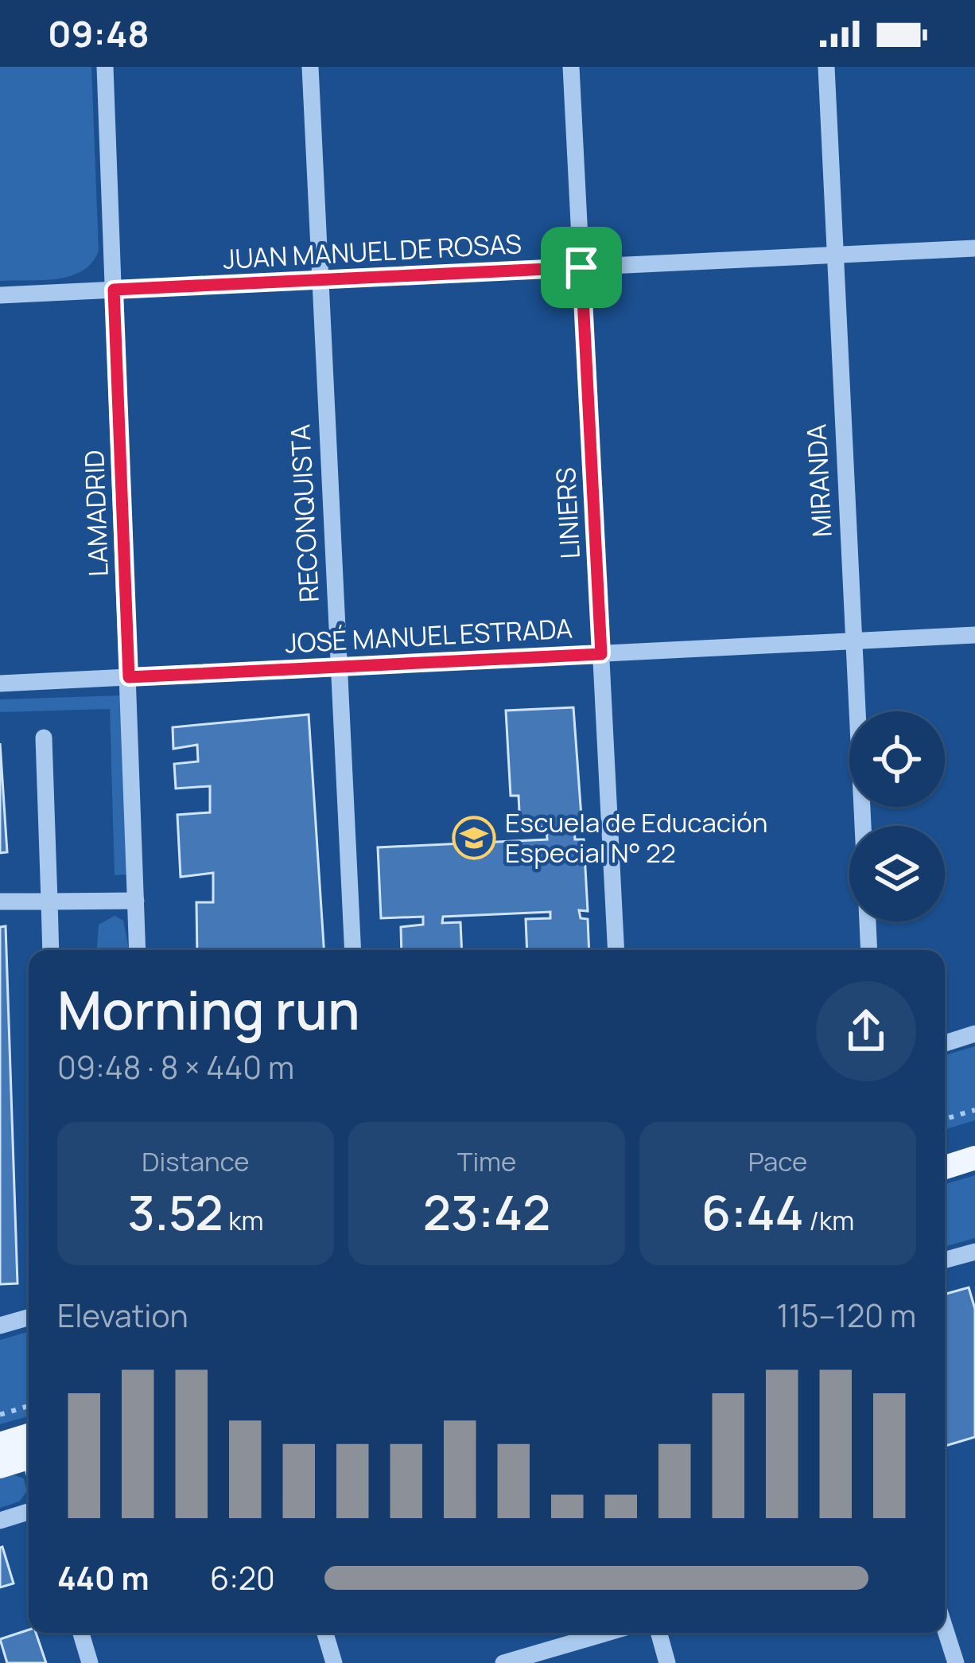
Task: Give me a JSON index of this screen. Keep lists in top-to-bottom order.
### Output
{
  "streets": {
    "street": [
      "JUAN MANUEL DE ROSAS",
      "MIRANDA",
      "LAMADRID",
      "RECONQUISTA",
      "LINIERS",
      "JOSÉ MANUEL ESTRADA"
    ]
  },
  "crossings": [
    ["JUAN MANUEL DE ROSAS", "MIRANDA"],
    ["JUAN MANUEL DE ROSAS", "LAMADRID"],
    ["JUAN MANUEL DE ROSAS", "RECONQUISTA"],
    ["JUAN MANUEL DE ROSAS", "LINIERS"],
    ["MIRANDA", "JOSÉ MANUEL ESTRADA"],
    ["LAMADRID", "JOSÉ MANUEL ESTRADA"],
    ["RECONQUISTA", "JOSÉ MANUEL ESTRADA"],
    ["LINIERS", "JOSÉ MANUEL ESTRADA"]
  ],
  "places": {
    "school or university": ["Escuela de Educación Especial N° 22"]
  },
  "page": {
    "status": "09:48",
    "heading": ["Morning run", "09:48 · 8 × 440 m"],
    "stats": [
      ["Distance", "3.52 km"],
      ["Time", "23:42"],
      ["Pace", "6:44 /km"]
    ],
    "chart": ["Elevation", "115–120 m"],
    "list": [
      {
        "name": "440 m",
        "note": "6:20"
      }
    ]
  }
}
